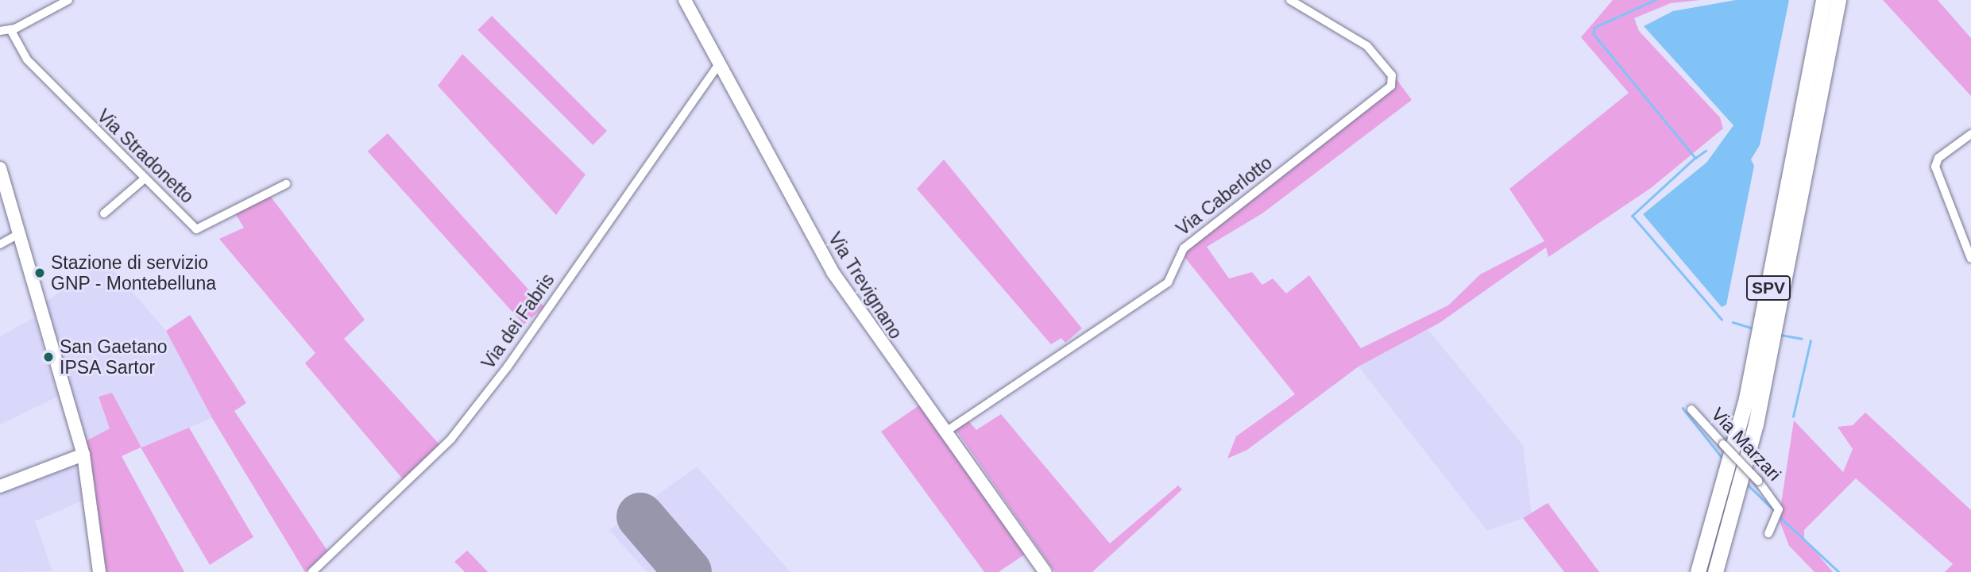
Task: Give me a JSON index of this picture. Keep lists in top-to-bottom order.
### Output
{
  "streets": {
    "highway": ["SPV"],
    "main road": ["Via Trevignano"],
    "street": [
      "Via Stradonetto",
      "Via Caberlotto",
      "Via dei Fabris",
      "Via Marzari"
    ]
  },
  "crossings": [
    ["Via Caberlotto", "Via Trevignano"],
    ["Via Trevignano", "Via dei Fabris"]
  ],
  "places": ["Stazione di servizio GNP - Montebelluna", "San Gaetano IPSA Sartor"]
}
